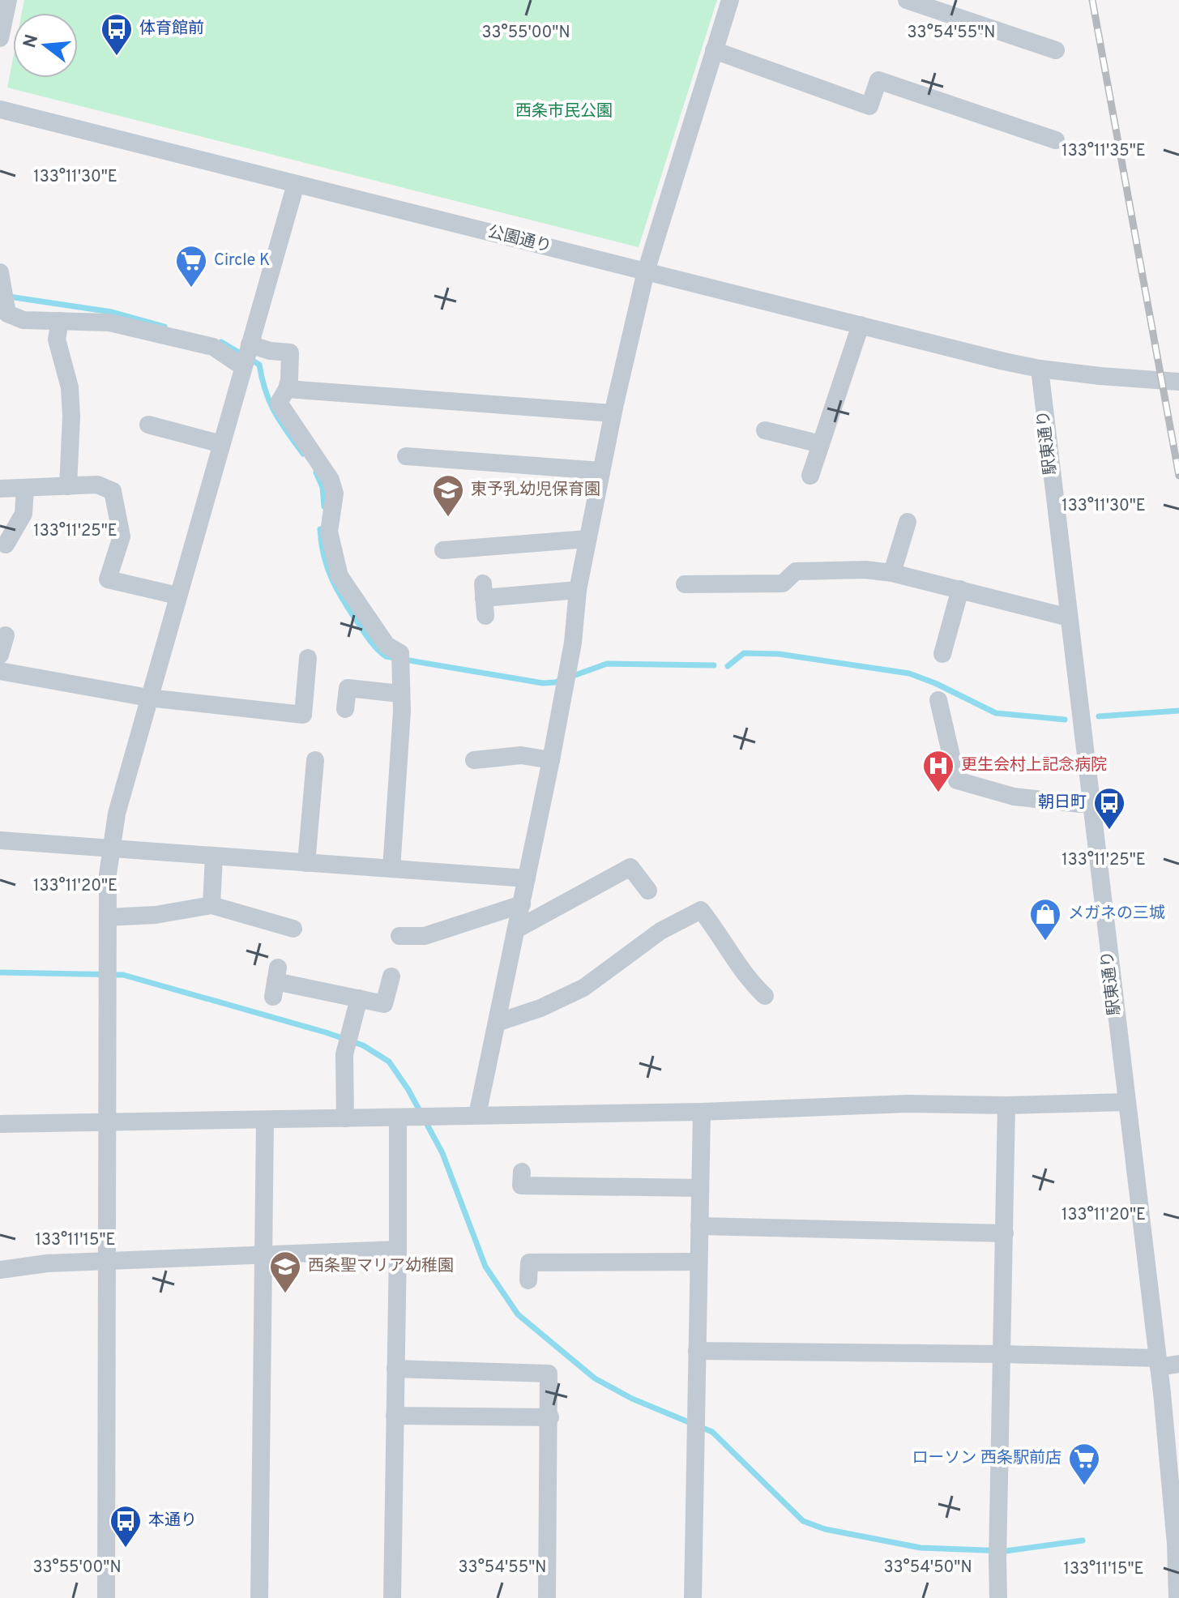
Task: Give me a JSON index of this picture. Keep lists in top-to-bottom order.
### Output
{
  "streets": {
    "street": ["公園通り", "駅東通り"]
  },
  "crossings": [
    ["公園通り", "駅東通り"]
  ],
  "parks": ["西条市民公園"],
  "places": {
    "bus stop": ["体育館前", "朝日町", "本通り"],
    "supermarket": ["Circle K", "ローソン 西条駅前店"],
    "school or university": ["東予乳幼児保育園", "西条聖マリア幼稚園"],
    "hospital": ["更生会村上記念病院"],
    "shop": ["メガネの三城"]
  },
  "north": "left",
  "coordinates": [
    "33°55'00\"N",
    "33°54'55\"N",
    "133°11'35\"E",
    "133°11'30\"E",
    "133°11'25\"E",
    "133°11'20\"E",
    "133°11'15\"E",
    "33°54'50\"N"
  ]
}
